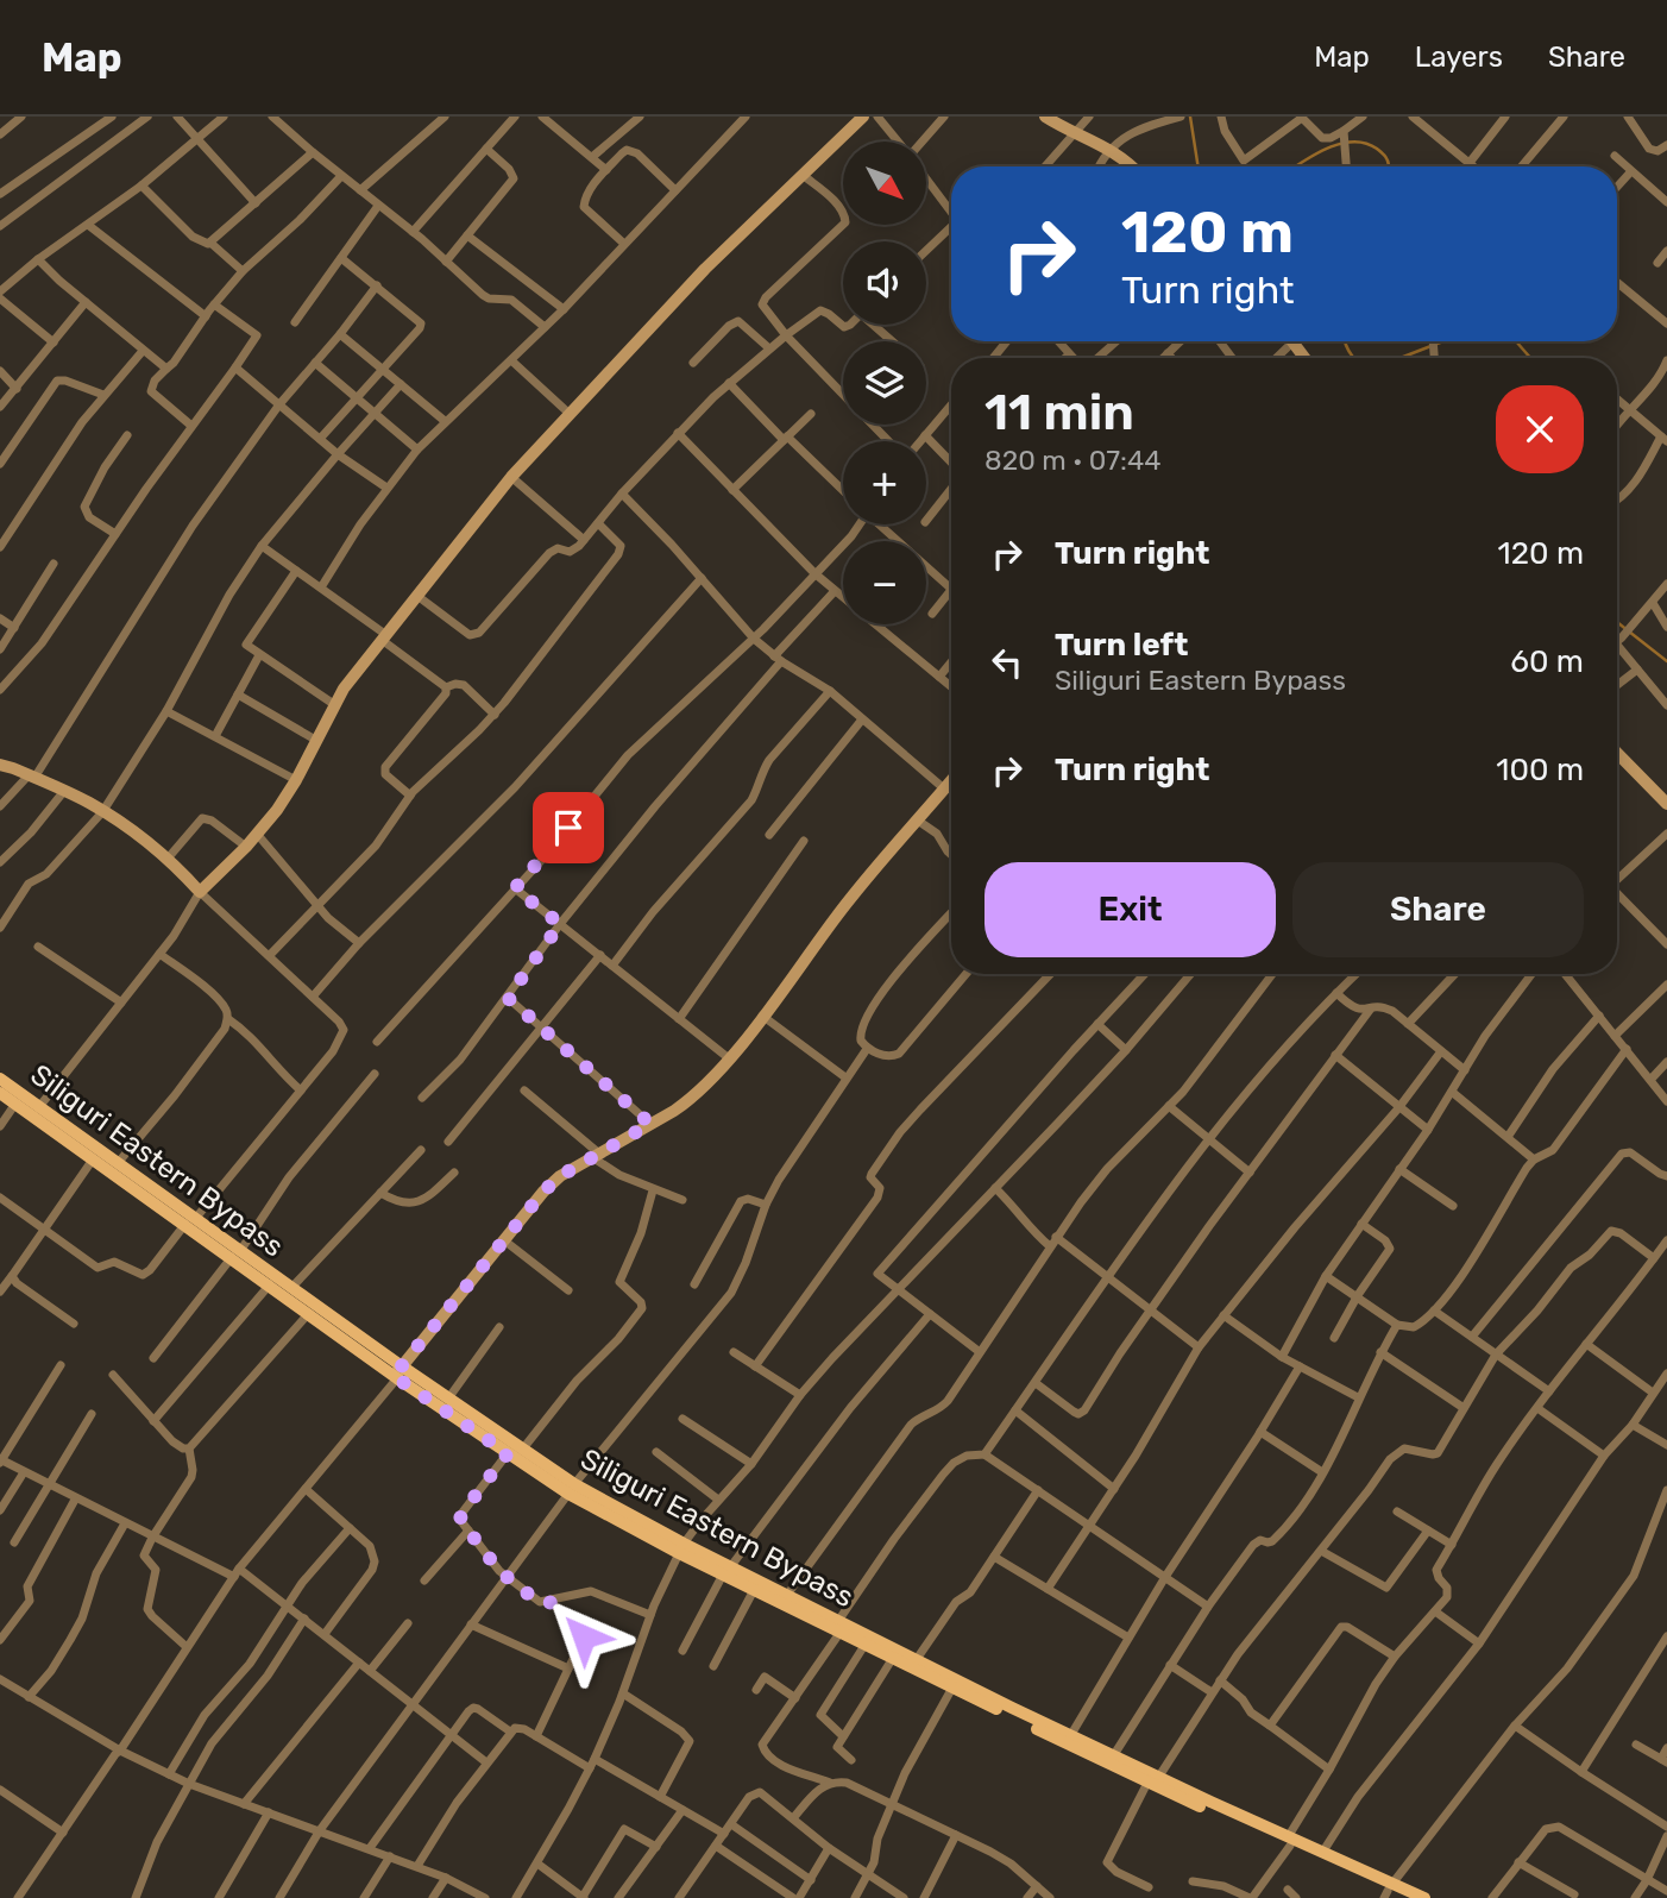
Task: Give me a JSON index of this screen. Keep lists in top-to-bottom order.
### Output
{
  "streets": {
    "main road": ["Siliguri Eastern Bypass"]
  },
  "north": "bottom right",
  "page": {
    "header": "Map",
    "nav": ["Map", "Layers", "Share"],
    "map_buttons": ["+", "−"],
    "turn": ["120 m", "Turn right"],
    "heading": ["11 min", "820 m · 07:44"],
    "list": [
      {
        "name": "Turn right",
        "value": "120 m"
      },
      {
        "name": "Turn left",
        "note": "Siliguri Eastern Bypass",
        "value": "60 m"
      },
      {
        "name": "Turn right",
        "value": "100 m"
      }
    ],
    "buttons": ["Exit", "Share"]
  }
}
